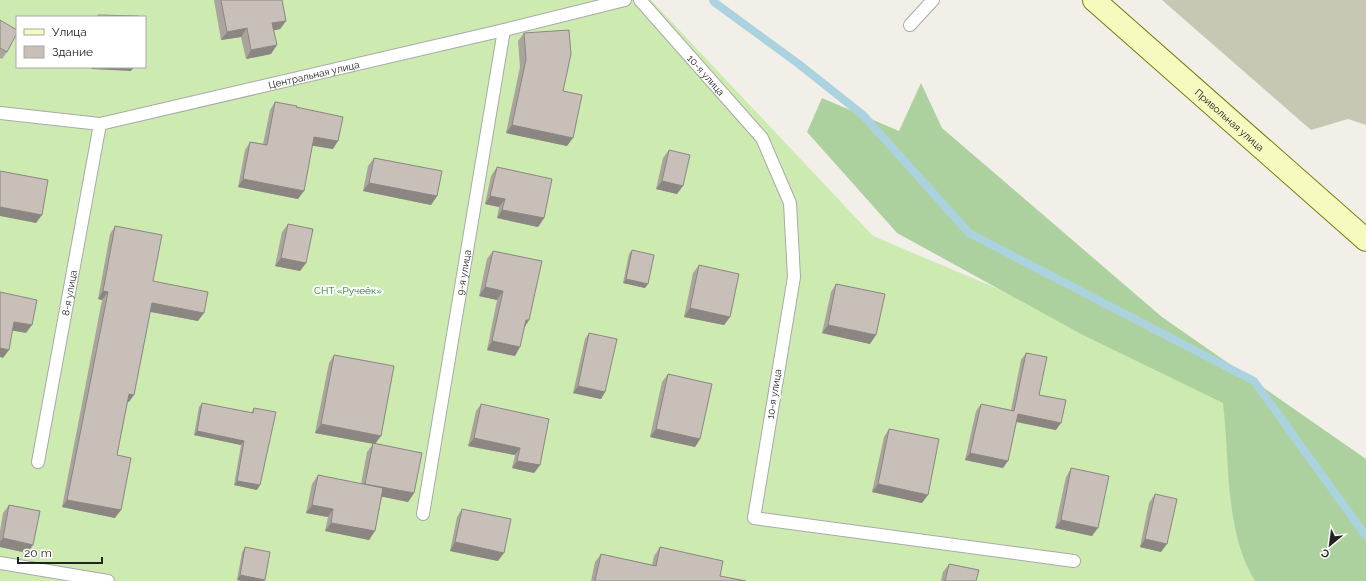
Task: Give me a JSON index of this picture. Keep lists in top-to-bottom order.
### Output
{
  "streets": {
    "street": ["Привольная улица"],
    "lane": [
      "Центральная улица",
      "10-я улица",
      "9-я улица",
      "8-я улица"
    ]
  },
  "crossings": [
    ["Центральная улица", "9-я улица"],
    ["Центральная улица", "8-я улица"]
  ],
  "parks": ["СНТ «Ручеёк»"],
  "legend": ["Улица", "Здание"],
  "scale_bar": "20 m",
  "north": "bottom left"
}
